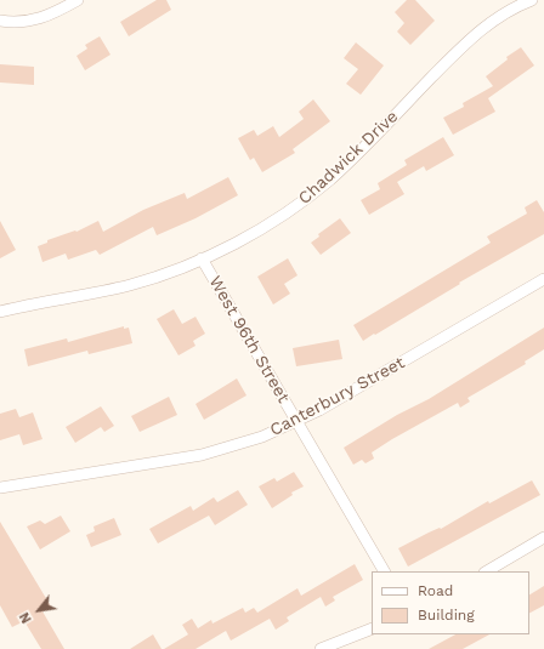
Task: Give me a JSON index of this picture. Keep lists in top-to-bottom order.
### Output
{
  "streets": {
    "street": ["Chadwick Drive", "West 96th Street", "Canterbury Street"]
  },
  "crossings": [
    ["Chadwick Drive", "West 96th Street"],
    ["West 96th Street", "Canterbury Street"]
  ],
  "legend": ["Road", "Building"],
  "north": "bottom left"
}
